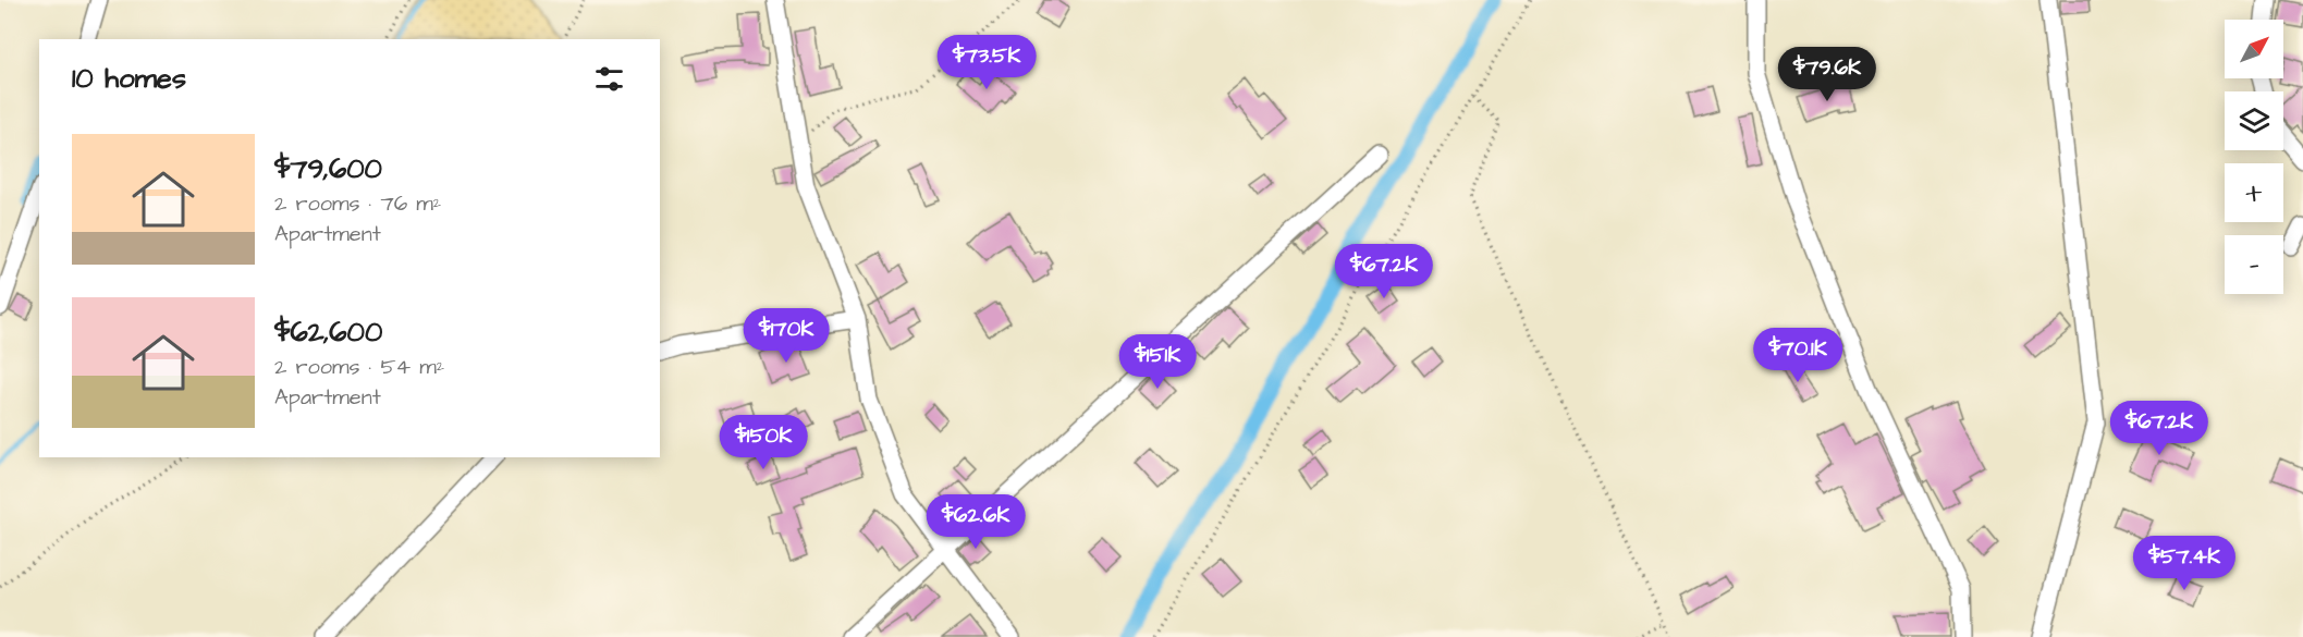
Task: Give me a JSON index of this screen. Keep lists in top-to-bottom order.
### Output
{
  "north": "top right",
  "page": {
    "map_buttons": ["+", "−"],
    "price": [
      "$73.5K",
      "$79.6K",
      "$67.2K",
      "$170K",
      "$70.1K",
      "$151K",
      "$67.2K",
      "$150K",
      "$62.6K",
      "$57.4K"
    ],
    "heading": "10 homes",
    "list": [
      {
        "name": "$79,600",
        "note": "2 rooms · 76 m² · Apartment"
      },
      {
        "name": "$62,600",
        "note": "2 rooms · 54 m² · Apartment"
      }
    ]
  }
}
